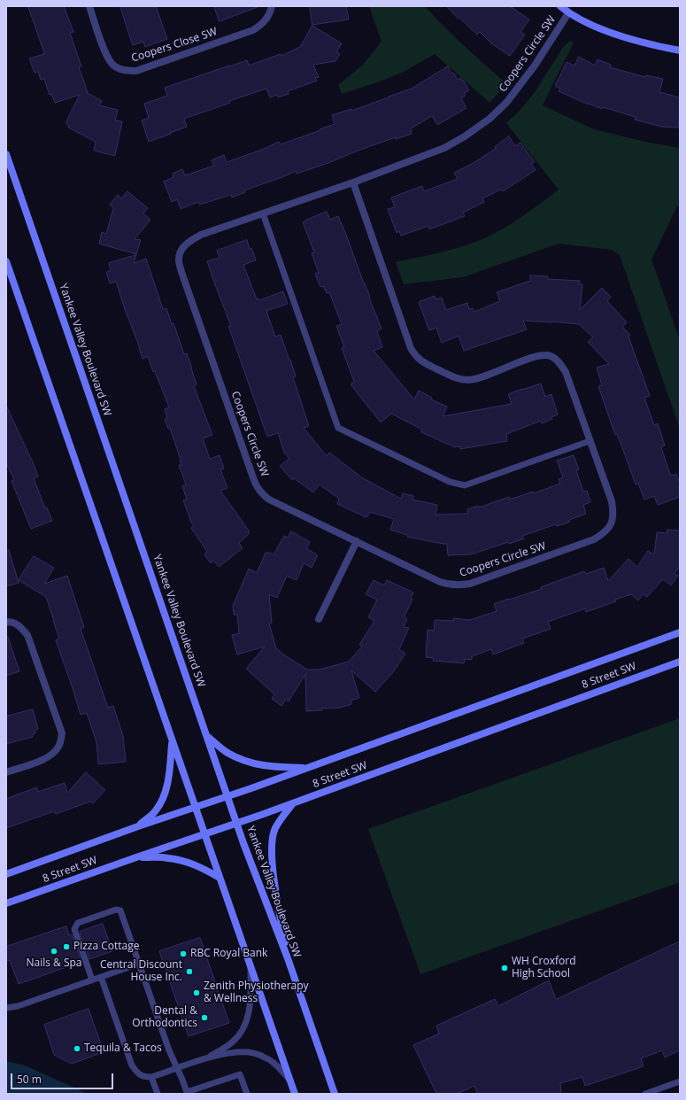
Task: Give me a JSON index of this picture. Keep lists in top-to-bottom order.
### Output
{
  "streets": {
    "main road": ["Yankee Valley Boulevard SW", "8 Street SW"],
    "street": ["Coopers Close SW", "Coopers Circle SW"]
  },
  "crossings": [
    ["Yankee Valley Boulevard SW", "8 Street SW"]
  ],
  "places": [
    "Pizza Cottage",
    "Nails & Spa",
    "RBC Royal Bank",
    "WH Croxford High School",
    "Central Discount House Inc.",
    "Zenith Physiotherapy & Wellness",
    "Dental & Orthodontics",
    "Tequila & Tacos"
  ],
  "scale_bar": "50 m"
}
